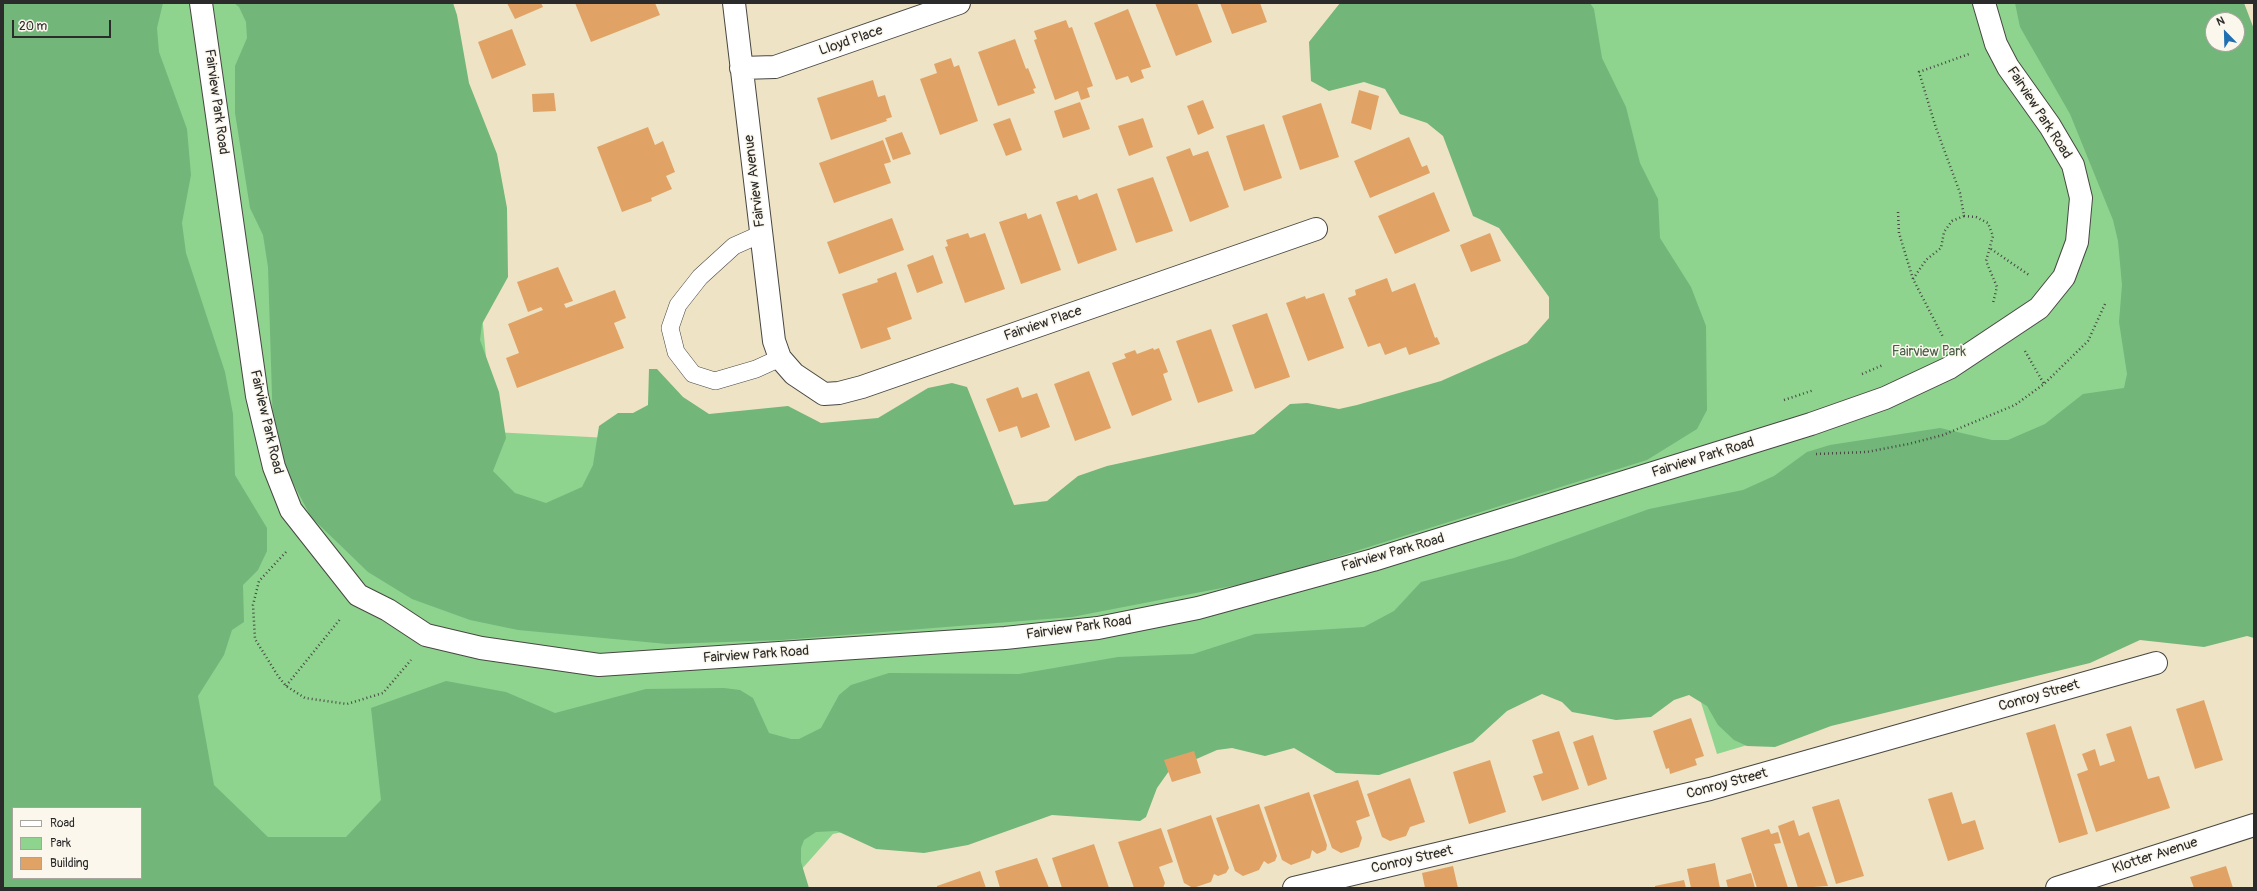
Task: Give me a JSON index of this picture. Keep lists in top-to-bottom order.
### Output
{
  "streets": {
    "street": [
      "Lloyd Place",
      "Fairview Park Road",
      "Fairview Avenue",
      "Fairview Place",
      "Conroy Street",
      "Klotter Avenue"
    ]
  },
  "crossings": [
    ["Lloyd Place", "Fairview Avenue"],
    ["Fairview Avenue", "Fairview Place"]
  ],
  "parks": ["Fairview Park"],
  "legend": ["Road", "Park", "Building"],
  "scale_bar": "20 m",
  "north": "top left"
}
